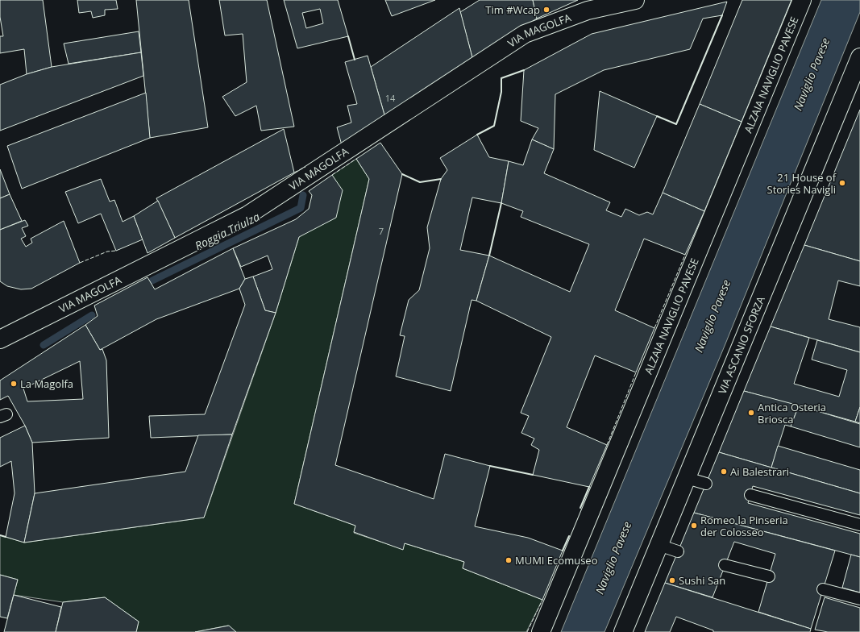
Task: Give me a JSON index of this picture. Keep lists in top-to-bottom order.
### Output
{
  "streets": {
    "street": ["VIA MAGOLFA", "ALZAIA NAVIGLIO PAVESE", "VIA ASCANIO SFORZA"]
  },
  "water": ["Naviglio Pavese", "Roggia Triulza"],
  "places": [
    "Tim #Wcap",
    "21 House of Stories Navigli",
    "La Magolfa",
    "Antica Osteria Briosca",
    "Ai Balestrari",
    "Romeo la Pinseria der Colosseo",
    "MUMI Ecomuseo",
    "Sushi San"
  ],
  "house_numbers": ["14", "7"]
}
